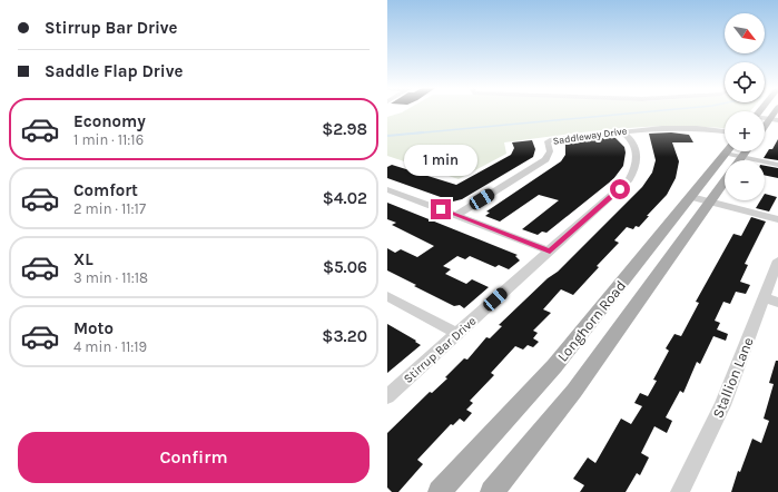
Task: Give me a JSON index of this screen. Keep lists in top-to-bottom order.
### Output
{
  "streets": {
    "main road": ["Longhorn Road"],
    "street": ["Saddleway Drive", "Stirrup Bar Drive", "Stallion Lane"]
  },
  "crossings": [
    ["Saddleway Drive", "Stirrup Bar Drive"]
  ],
  "north": "bottom right",
  "page": {
    "banner": ["Stirrup Bar Drive", "Saddle Flap Drive"],
    "map_buttons": ["+", "−"],
    "list": [
      {
        "name": "Economy",
        "note": "1 min · 11:16",
        "value": "$2.98"
      },
      {
        "name": "Comfort",
        "note": "2 min · 11:17",
        "value": "$4.02"
      },
      {
        "name": "XL",
        "note": "3 min · 11:18",
        "value": "$5.06"
      },
      {
        "name": "Moto",
        "note": "4 min · 11:19",
        "value": "$3.20"
      }
    ],
    "bubble": "1 min",
    "buttons": "Confirm"
  }
}
